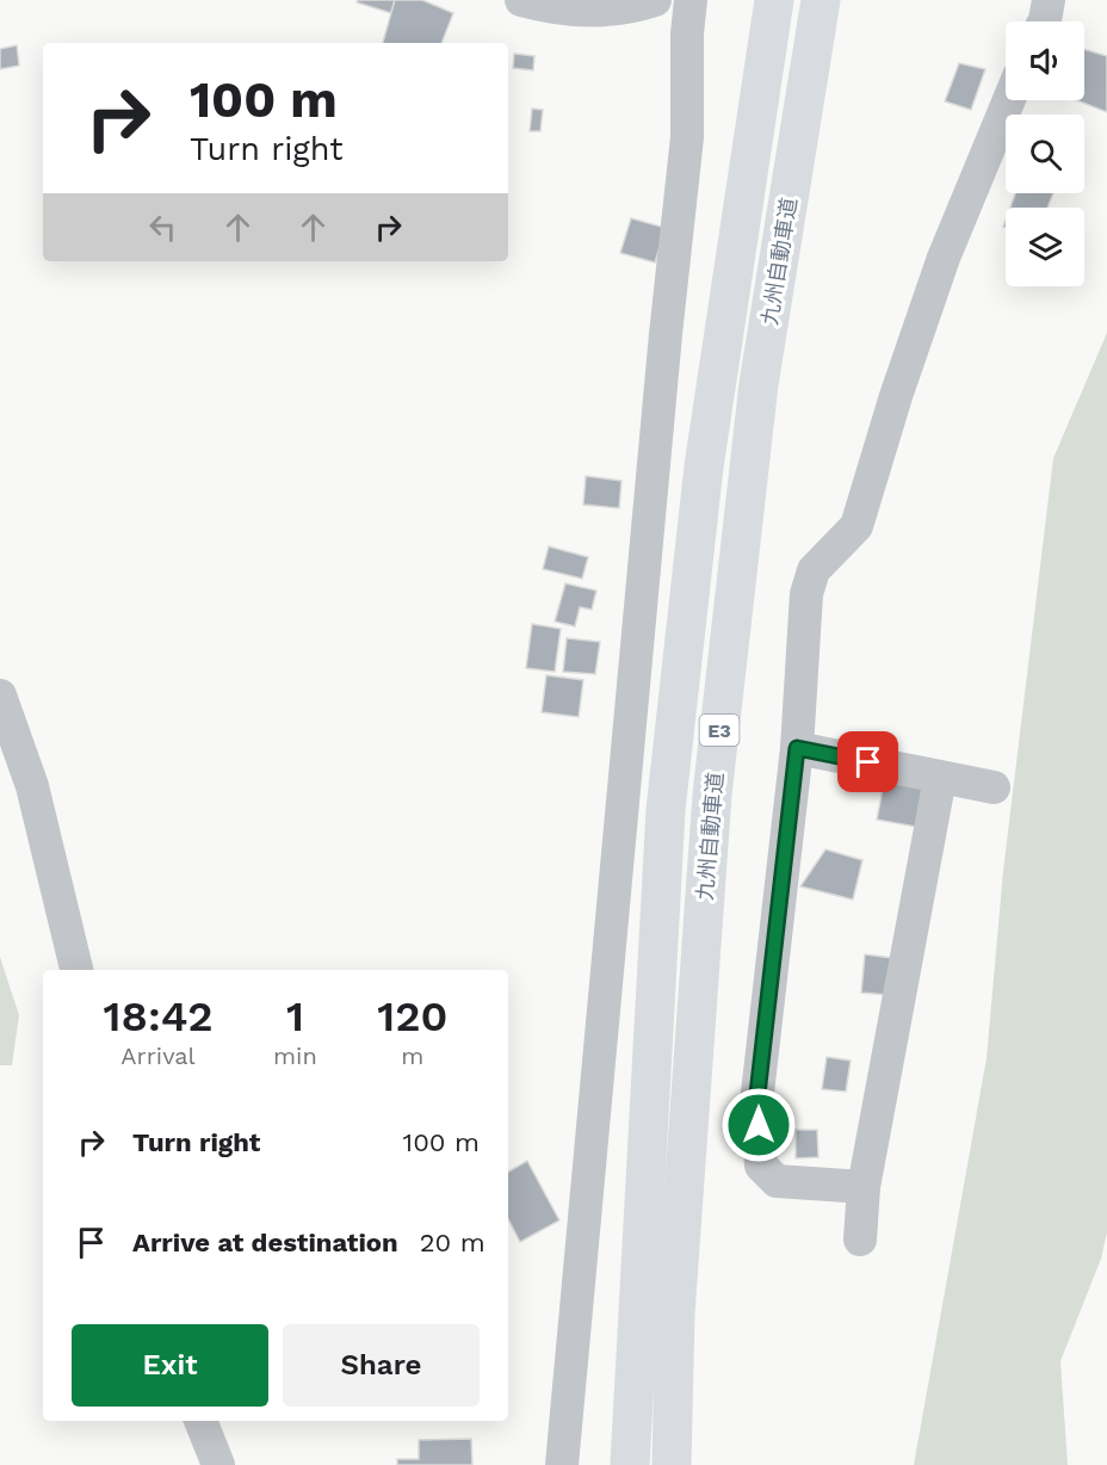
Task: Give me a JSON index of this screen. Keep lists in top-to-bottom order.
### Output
{
  "streets": {
    "highway": ["九州自動車道", "E3"]
  },
  "page": {
    "turn": ["100 m", "Turn right"],
    "eta": [
      "18:42",
      "Arrival",
      "1",
      "min",
      "120",
      "m"
    ],
    "list": [
      {
        "name": "Turn right",
        "value": "100 m"
      },
      {
        "name": "Arrive at destination",
        "value": "20 m"
      }
    ],
    "buttons": ["Exit", "Share"]
  }
}
